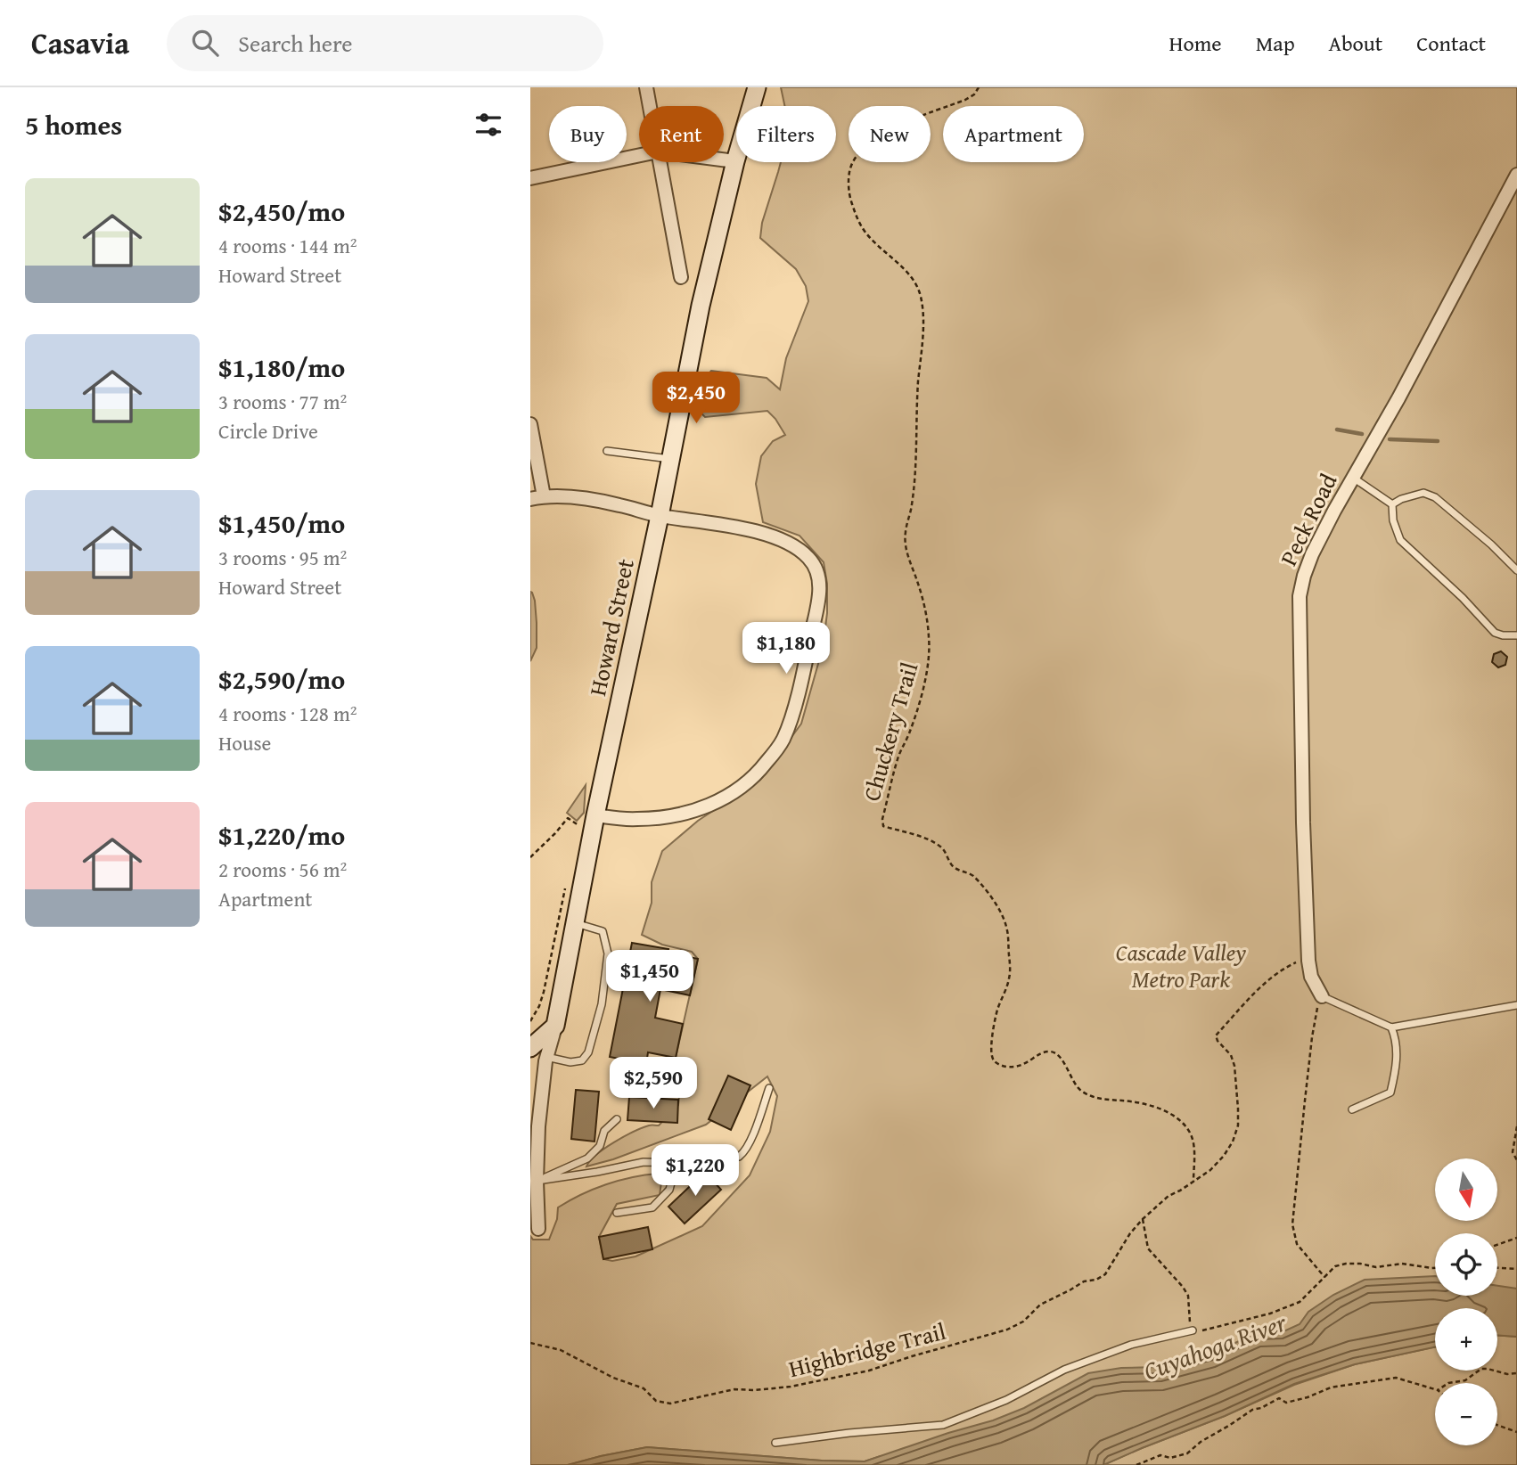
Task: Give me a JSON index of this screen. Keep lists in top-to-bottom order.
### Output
{
  "streets": {
    "main road": ["Howard Street"],
    "street": ["Peck Road"],
    "path": ["Chuckery Trail", "Highbridge Trail"]
  },
  "crossings": [
    ["Chuckery Trail", "Highbridge Trail"]
  ],
  "water": ["Cuyahoga River"],
  "parks": ["Cascade Valley Metro Park"],
  "north": "bottom",
  "page": {
    "header": "Casavia",
    "search": "Search here",
    "nav": [
      "Home",
      "Map",
      "About",
      "Contact"
    ],
    "heading": "5 homes",
    "chip": [
      "Buy",
      "Rent",
      "Filters",
      "New",
      "Apartment"
    ],
    "list": [
      {
        "name": "$2,450/mo",
        "note": "4 rooms · 144 m² · Howard Street"
      },
      {
        "name": "$1,180/mo",
        "note": "3 rooms · 77 m² · Circle Drive"
      },
      {
        "name": "$1,450/mo",
        "note": "3 rooms · 95 m² · Howard Street"
      },
      {
        "name": "$2,590/mo",
        "note": "4 rooms · 128 m² · House"
      },
      {
        "name": "$1,220/mo",
        "note": "2 rooms · 56 m² · Apartment"
      }
    ],
    "price": [
      "$2,450",
      "$1,180",
      "$1,450",
      "$2,590",
      "$1,220"
    ],
    "map_buttons": ["+", "−"]
  }
}
